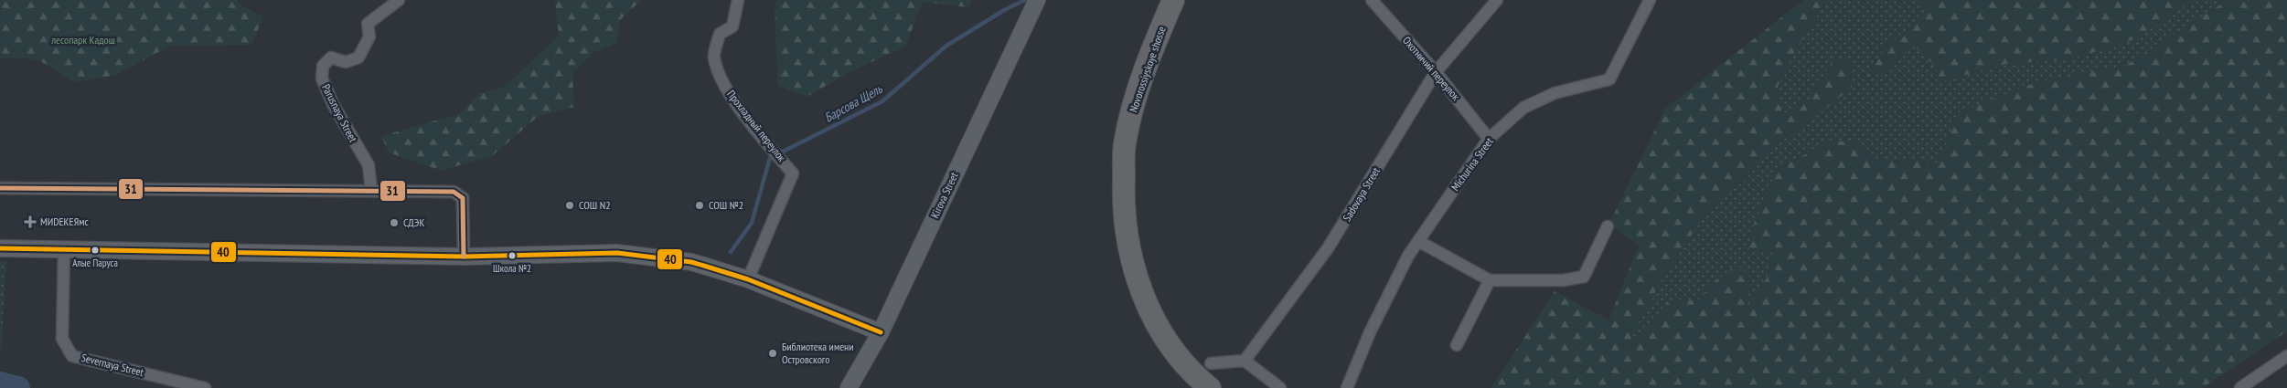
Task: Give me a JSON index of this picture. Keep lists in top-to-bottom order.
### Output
{
  "streets": {
    "highway": ["Novorossiyskoye shosse"],
    "street": [
      "Охотничий переулок",
      "Parusnaya Street",
      "Прохладный переулок",
      "Michurina Street",
      "Sadovaya Street",
      "Kirova Street",
      "Severnaya Street"
    ]
  },
  "crossings": [
    ["Охотничий переулок", "Michurina Street"],
    ["Охотничий переулок", "Sadovaya Street"]
  ],
  "water": ["Барсова Щель"],
  "parks": ["лесопарк Кадош"],
  "places": {
    "other": [
      "СОШ N2",
      "СОШ №2",
      "СДЭК",
      "Алые Паруса",
      "Школа №2",
      "Библиотека имени Островского"
    ],
    "health": ["МИDЕКЕЯмс"]
  },
  "lines": ["transit line 31", "transit line 40"]
}
